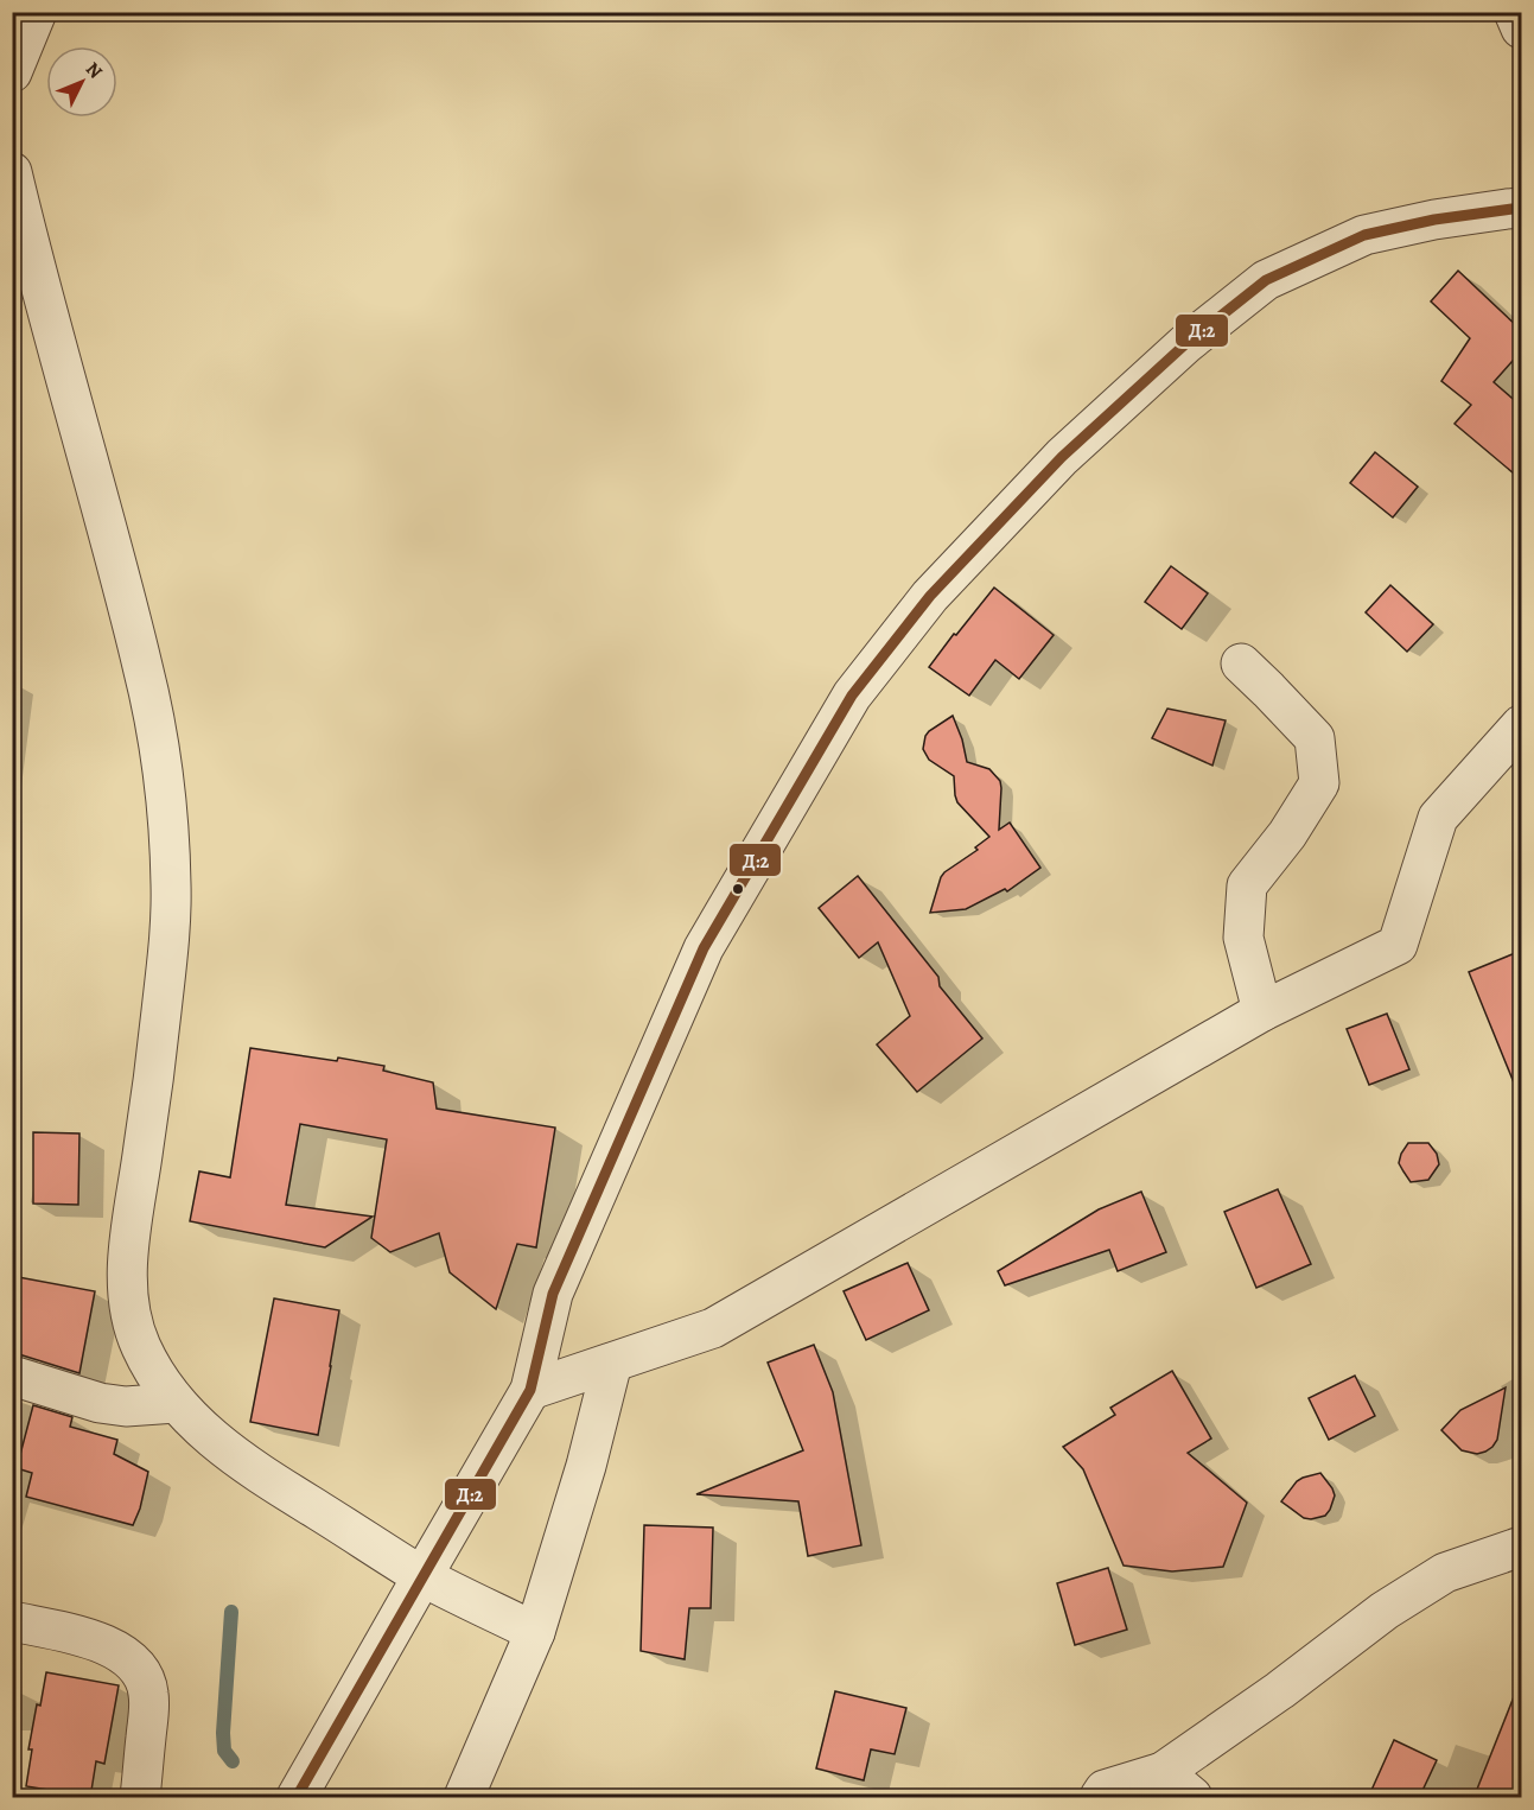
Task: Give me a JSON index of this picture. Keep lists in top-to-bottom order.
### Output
{
  "lines": ["transit line Д:2"],
  "north": "top right"
}
